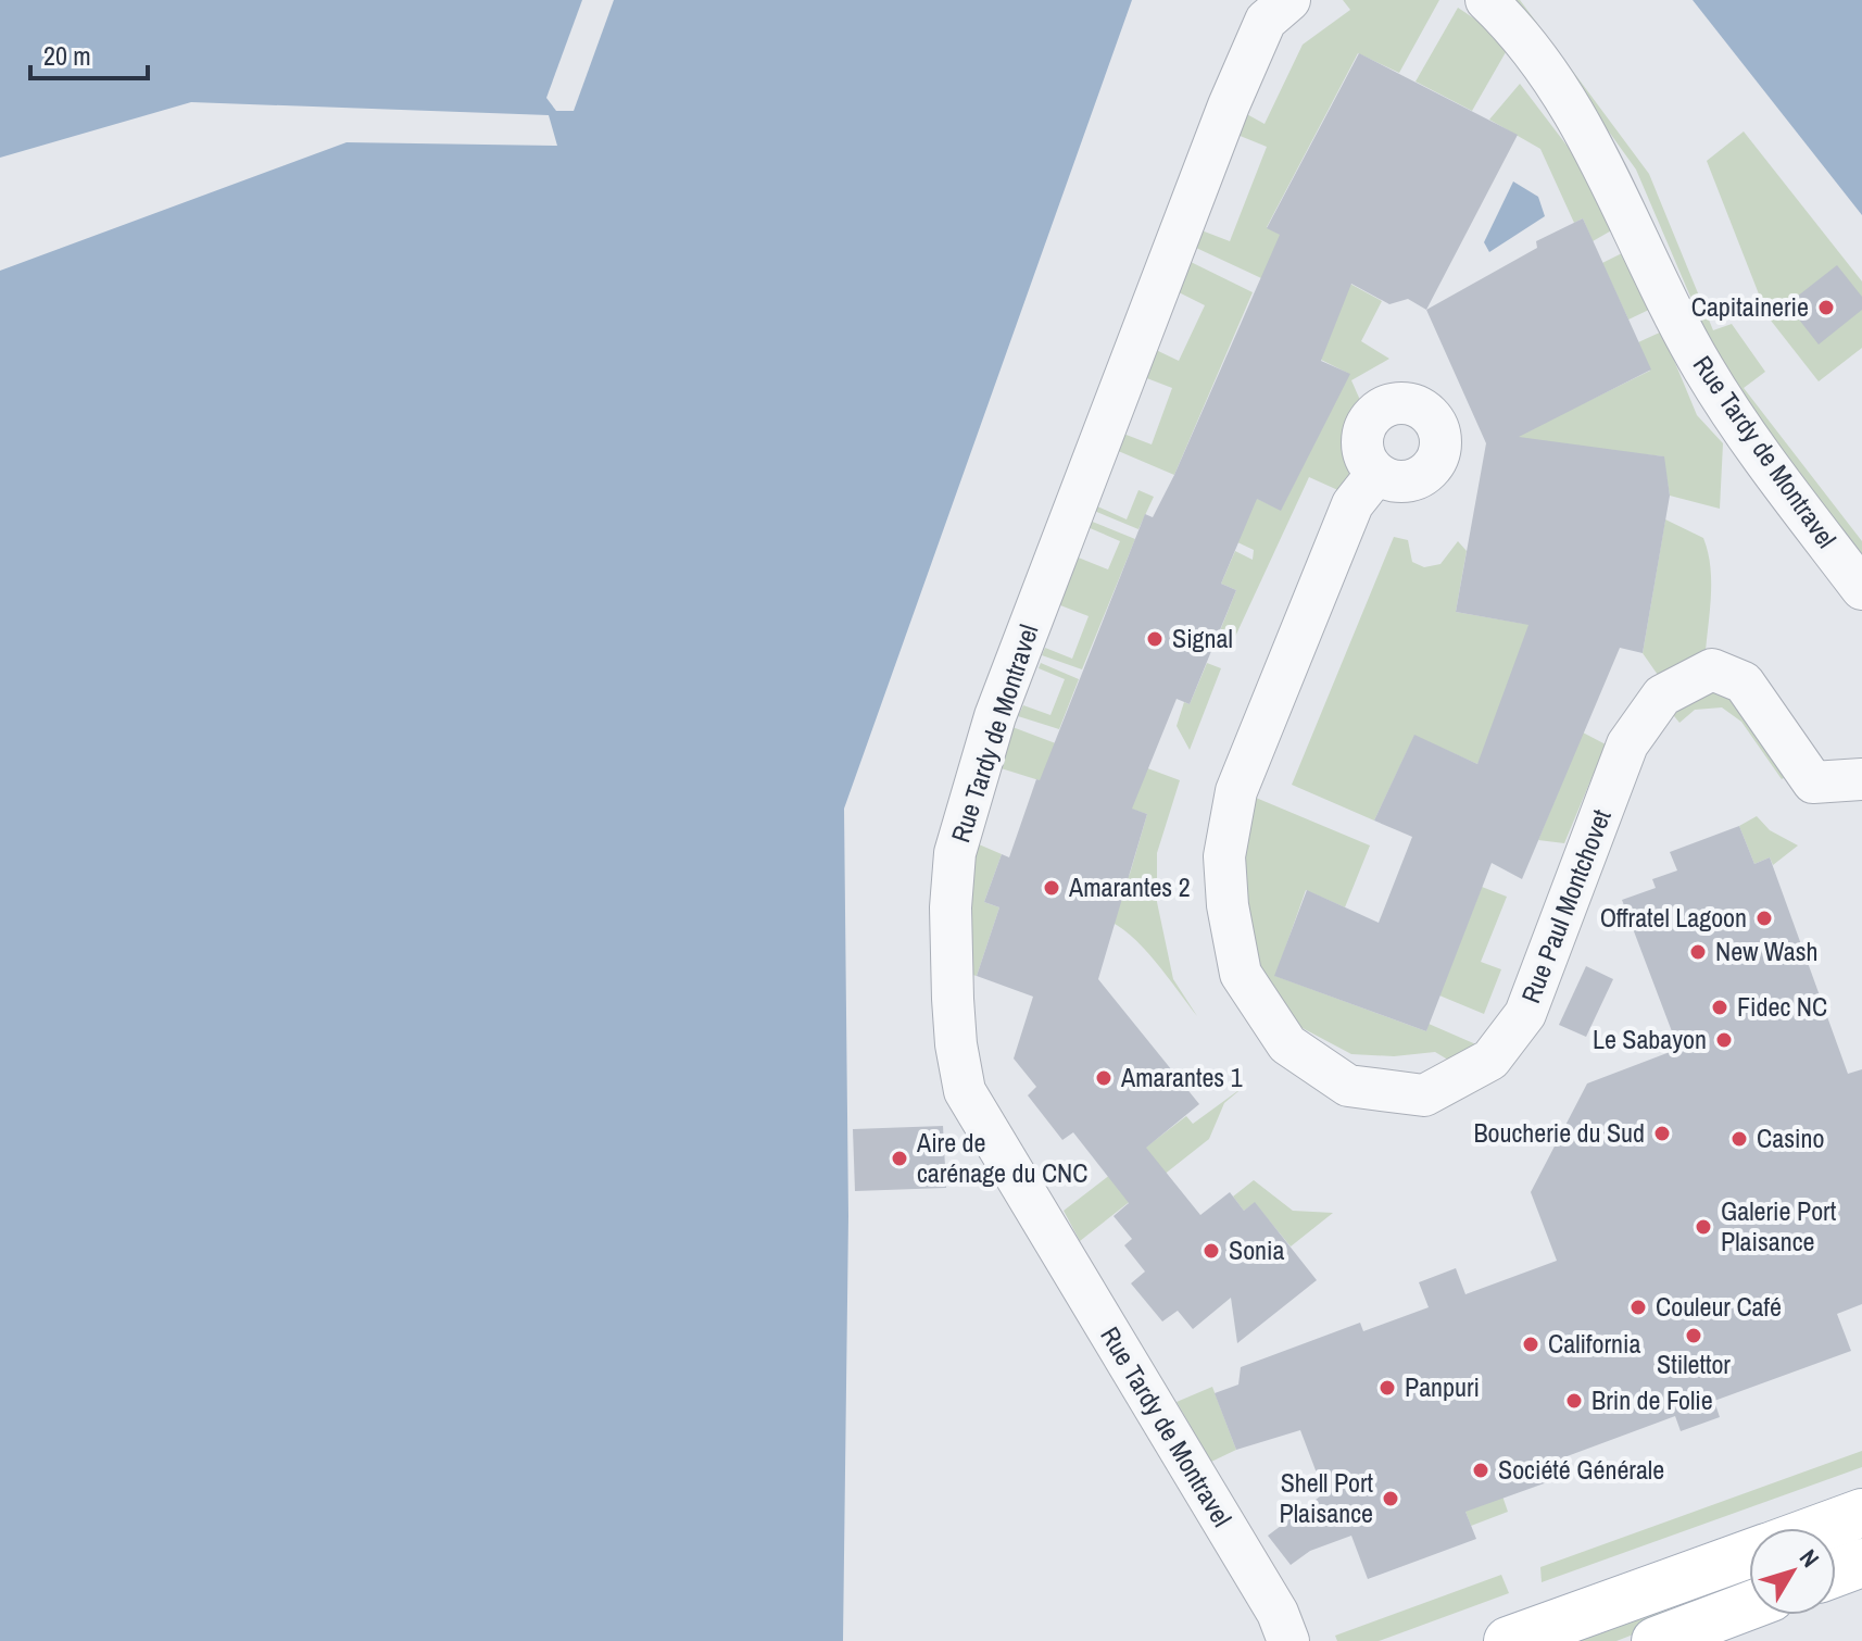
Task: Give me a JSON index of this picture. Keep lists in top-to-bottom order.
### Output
{
  "streets": {
    "street": ["Rue Tardy de Montravel", "Rue Paul Montchovet"]
  },
  "places": [
    "Capitainerie",
    "Signal",
    "Amarantes 2",
    "Offratel Lagoon",
    "New Wash",
    "Fidec NC",
    "Le Sabayon",
    "Amarantes 1",
    "Boucherie du Sud",
    "Casino",
    "Aire de carénage du CNC",
    "Galerie Port Plaisance",
    "Sonia",
    "Couleur Café",
    "Stilettor",
    "California",
    "Panpuri",
    "Brin de Folie",
    "Société Générale",
    "Shell Port Plaisance"
  ],
  "scale_bar": "20 m",
  "north": "top right"
}
